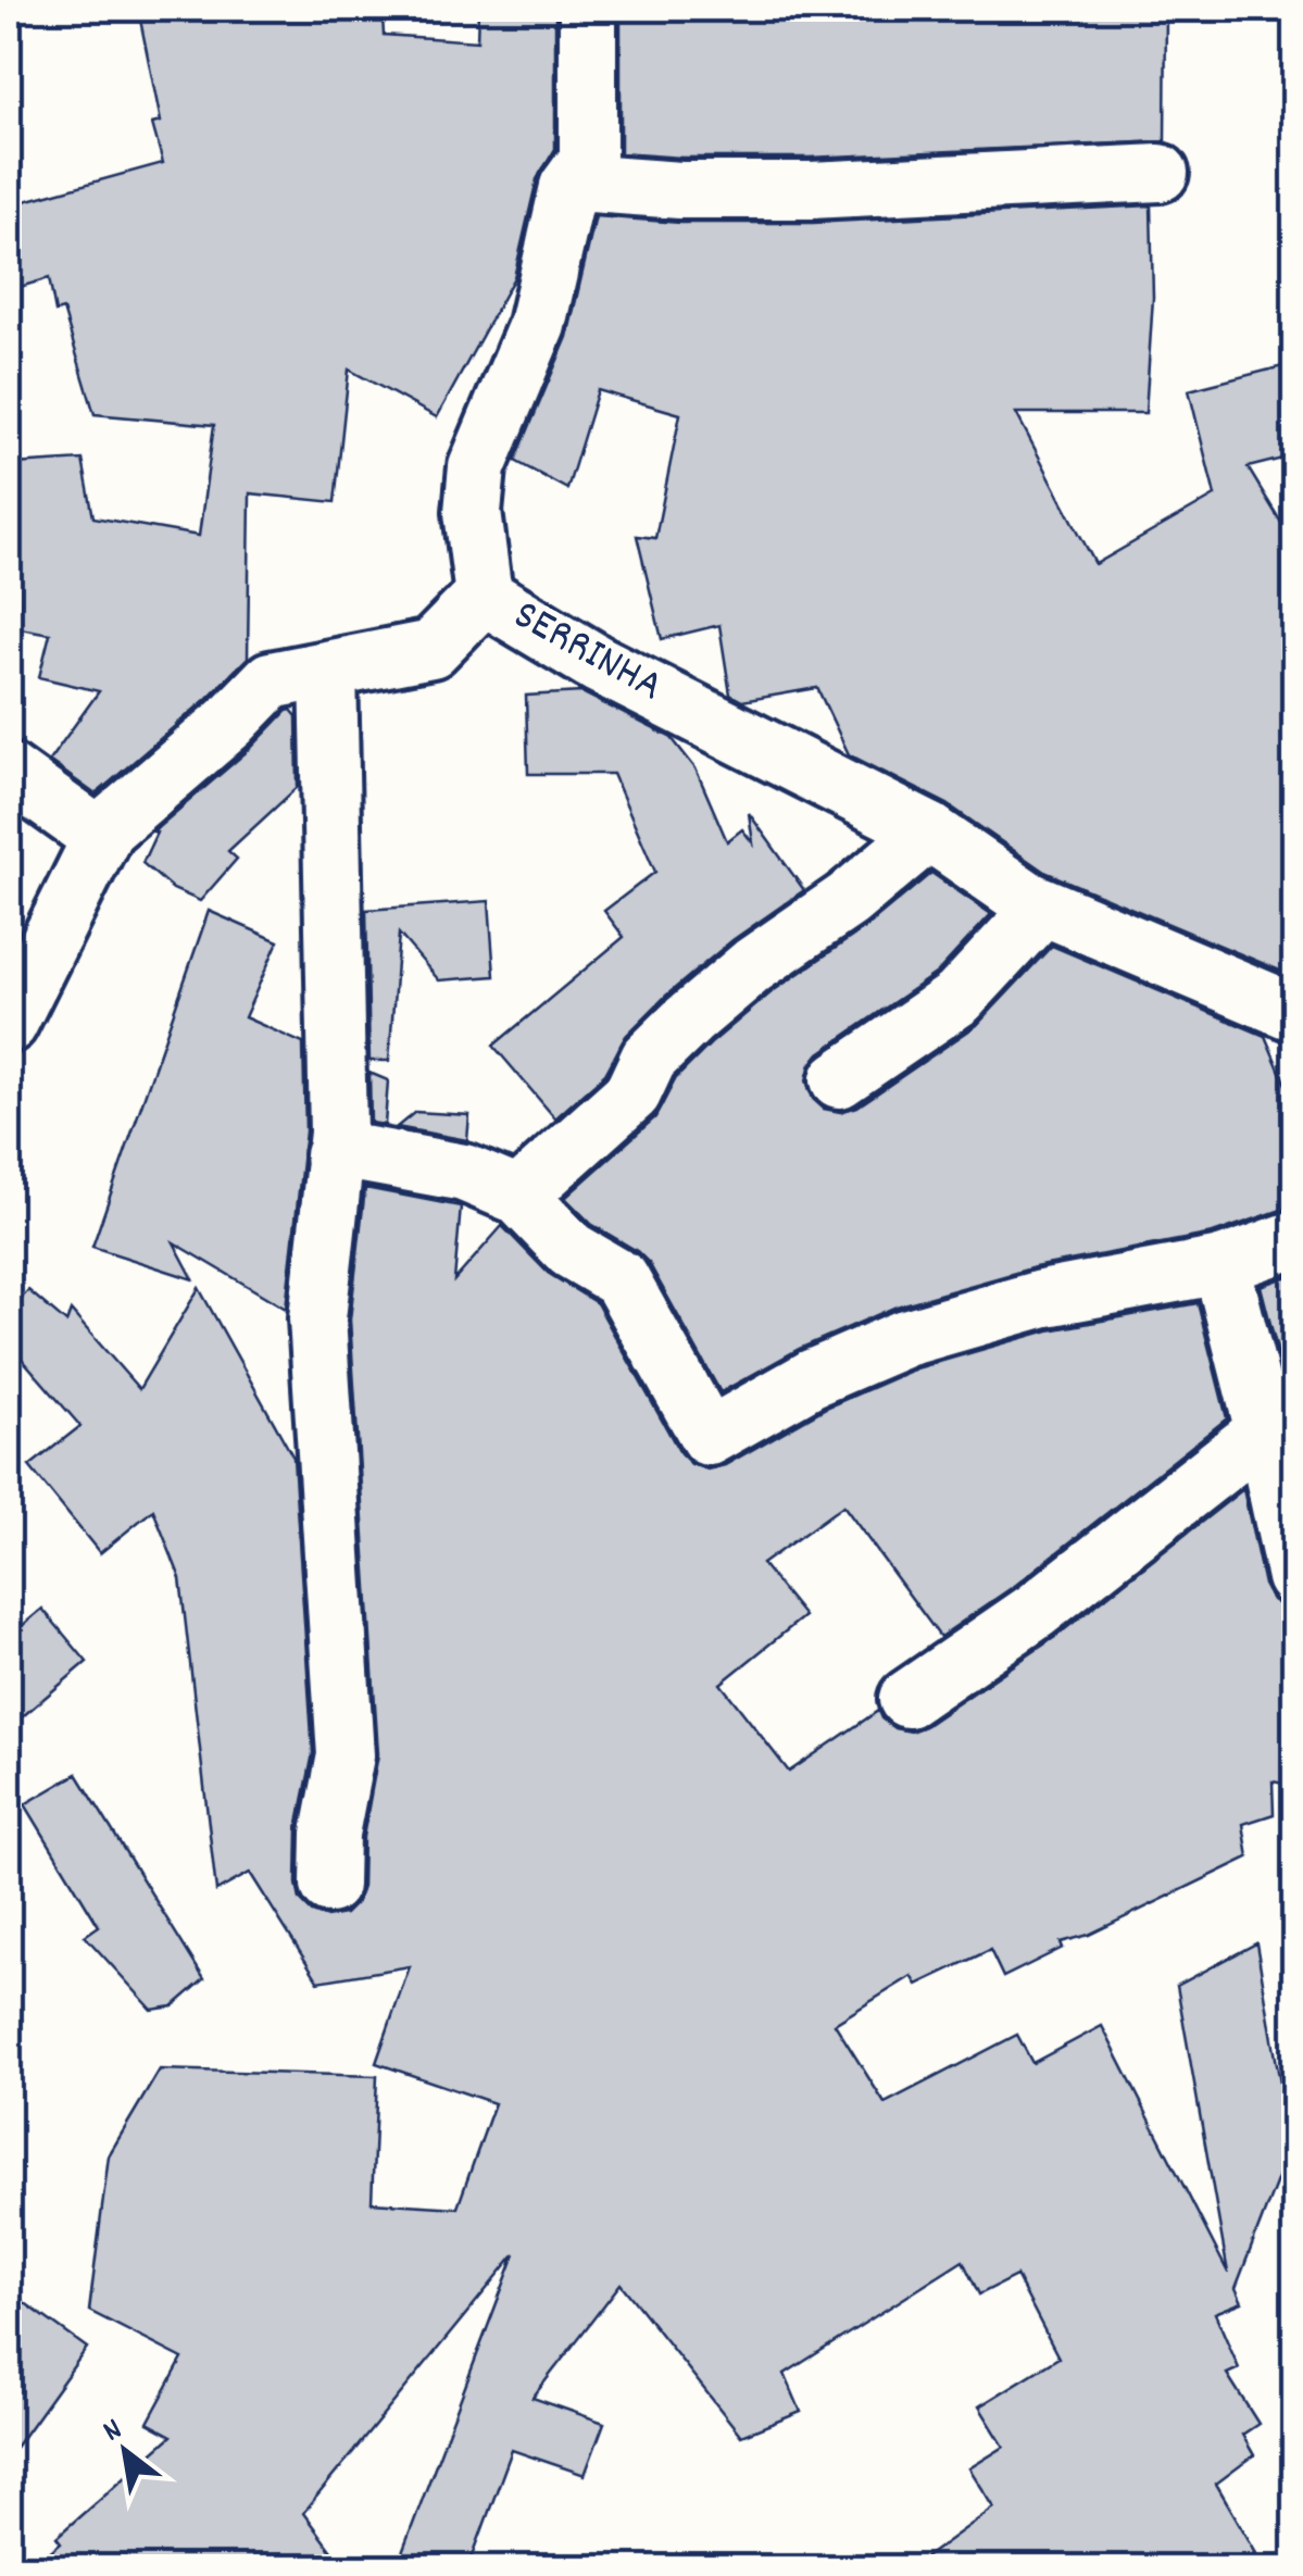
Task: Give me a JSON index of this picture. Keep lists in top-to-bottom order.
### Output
{
  "streets": {
    "street": ["SERRINHA"]
  },
  "north": "top left"
}
